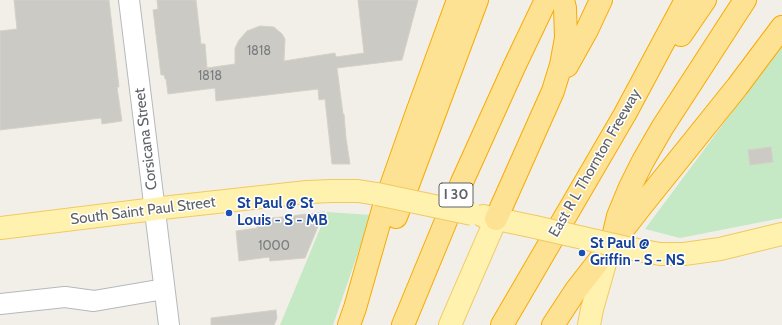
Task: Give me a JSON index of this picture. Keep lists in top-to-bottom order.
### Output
{
  "streets": {
    "highway": ["East R L Thornton Freeway", "I 30"],
    "main road": ["South Saint Paul Street"],
    "street": ["Corsicana Street"]
  },
  "crossings": [
    ["Corsicana Street", "South Saint Paul Street"]
  ],
  "places": ["St Paul @ St Louis - S - MB", "St Paul @ Griffin - S - NS"],
  "house_numbers": ["1818", "1818", "1000"]
}
